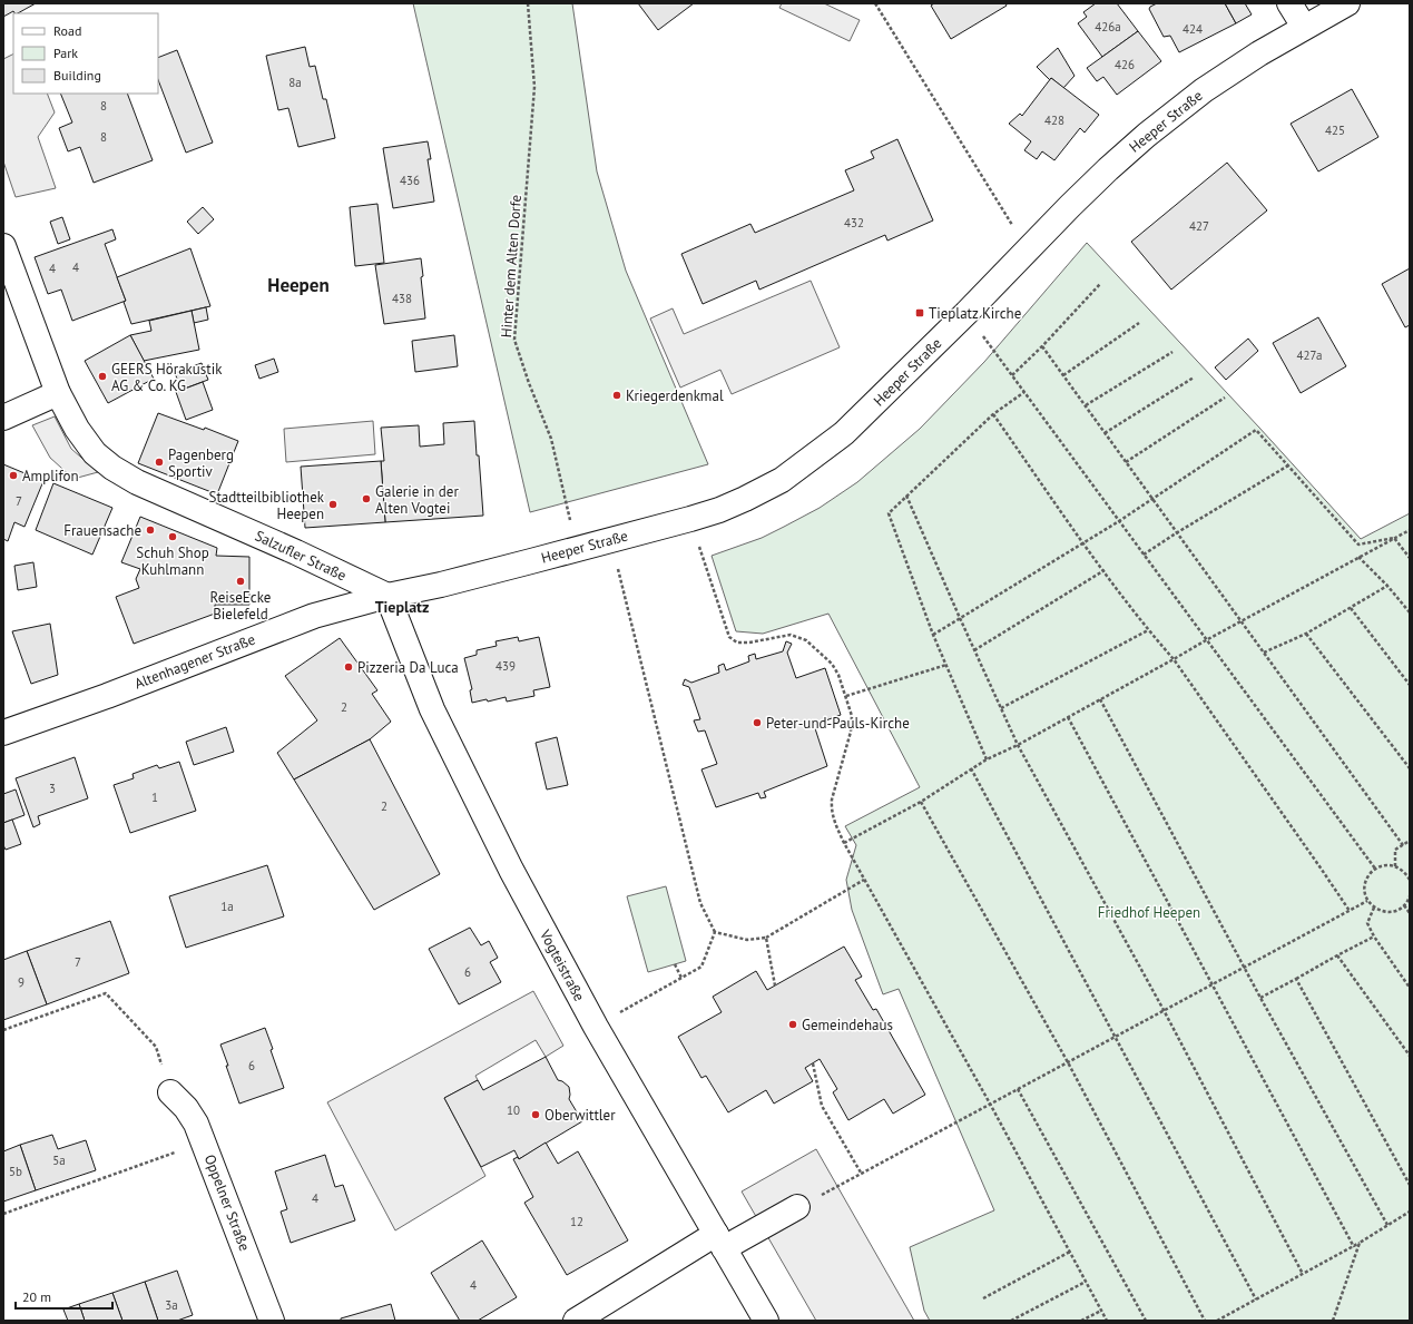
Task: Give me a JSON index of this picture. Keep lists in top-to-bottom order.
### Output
{
  "streets": {
    "street": [
      "Heeper Straße",
      "Salzufler Straße",
      "Altenhagener Straße",
      "Vogteistraße",
      "Oppelner Straße"
    ],
    "path": ["Hinter dem Alten Dorfe"]
  },
  "crossings": [
    ["Heeper Straße", "Hinter dem Alten Dorfe"],
    ["Heeper Straße", "Salzufler Straße"],
    ["Heeper Straße", "Altenhagener Straße"],
    ["Heeper Straße", "Vogteistraße"],
    ["Salzufler Straße", "Altenhagener Straße"],
    ["Salzufler Straße", "Vogteistraße"],
    ["Altenhagener Straße", "Vogteistraße"]
  ],
  "districts": ["Heepen", "Tieplatz"],
  "parks": ["Friedhof Heepen"],
  "places": {
    "transit": ["Tieplatz Kirche"],
    "other": [
      "GEERS Hörakustik AG & Co. KG",
      "Kriegerdenkmal",
      "Pagenberg Sportiv",
      "Amplifon",
      "Galerie in der Alten Vogtei",
      "Stadtteilbibliothek Heepen",
      "Frauensache",
      "Schuh Shop Kuhlmann",
      "ReiseEcke Bielefeld",
      "Pizzeria Da Luca",
      "Peter-und-Pauls-Kirche",
      "Gemeindehaus",
      "Oberwittler"
    ]
  },
  "house_numbers": [
    "426a",
    "424",
    "426",
    "8a",
    "8",
    "428",
    "425",
    "8",
    "436",
    "432",
    "427",
    "4",
    "4",
    "438",
    "427a",
    "7",
    "439",
    "2",
    "3",
    "1",
    "2",
    "1a",
    "7",
    "6",
    "9",
    "6",
    "10",
    "5a",
    "5b",
    "4",
    "12",
    "4",
    "3a"
  ],
  "legend": ["Road", "Park", "Building"],
  "scale_bar": "20 m"
}
